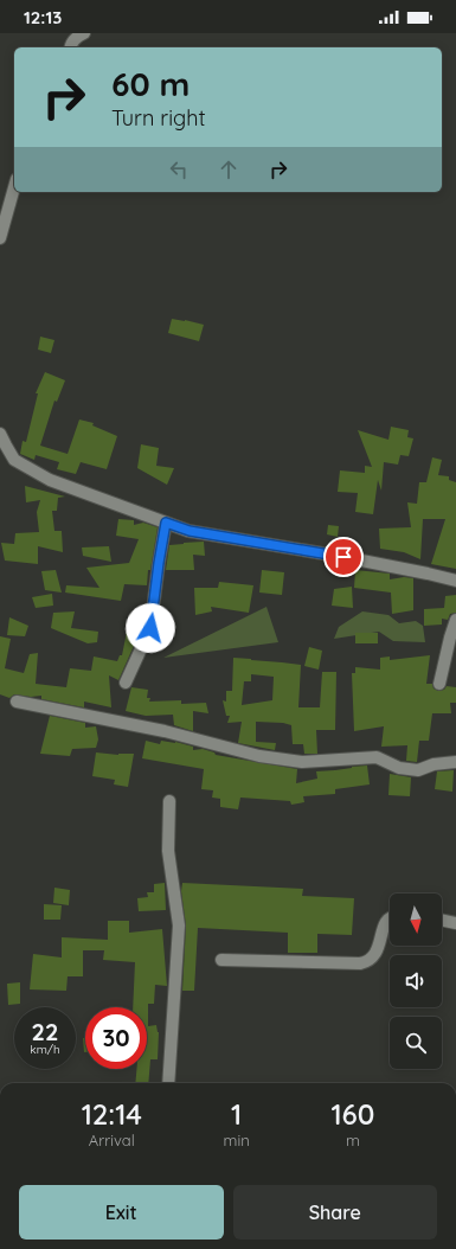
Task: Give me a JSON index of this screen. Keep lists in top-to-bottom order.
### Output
{
  "north": "bottom",
  "page": {
    "status": "12:13",
    "turn": ["60 m", "Turn right"],
    "speed": "22 km/h",
    "limit": "30",
    "eta": [
      "12:14",
      "Arrival",
      "1",
      "min",
      "160",
      "m"
    ],
    "buttons": ["Exit", "Share"]
  }
}
